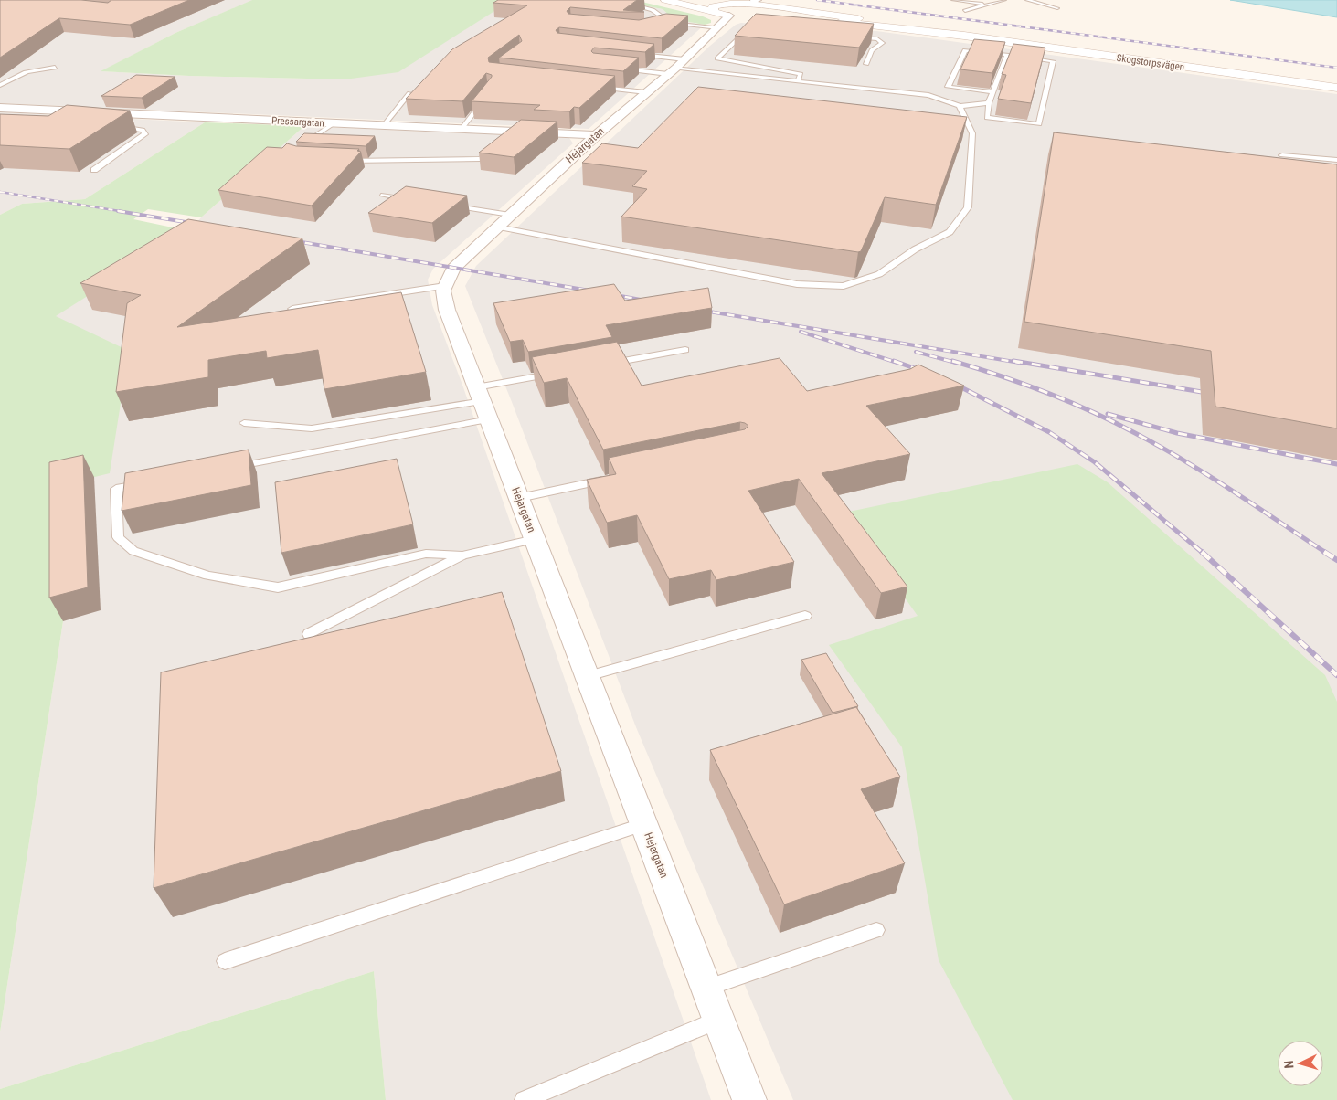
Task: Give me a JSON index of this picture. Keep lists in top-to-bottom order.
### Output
{
  "streets": {
    "main road": ["Skogstorpsvägen"],
    "street": ["Pressargatan", "Hejargatan"]
  },
  "crossings": [
    ["Skogstorpsvägen", "Hejargatan"],
    ["Pressargatan", "Hejargatan"]
  ],
  "north": "left"
}
